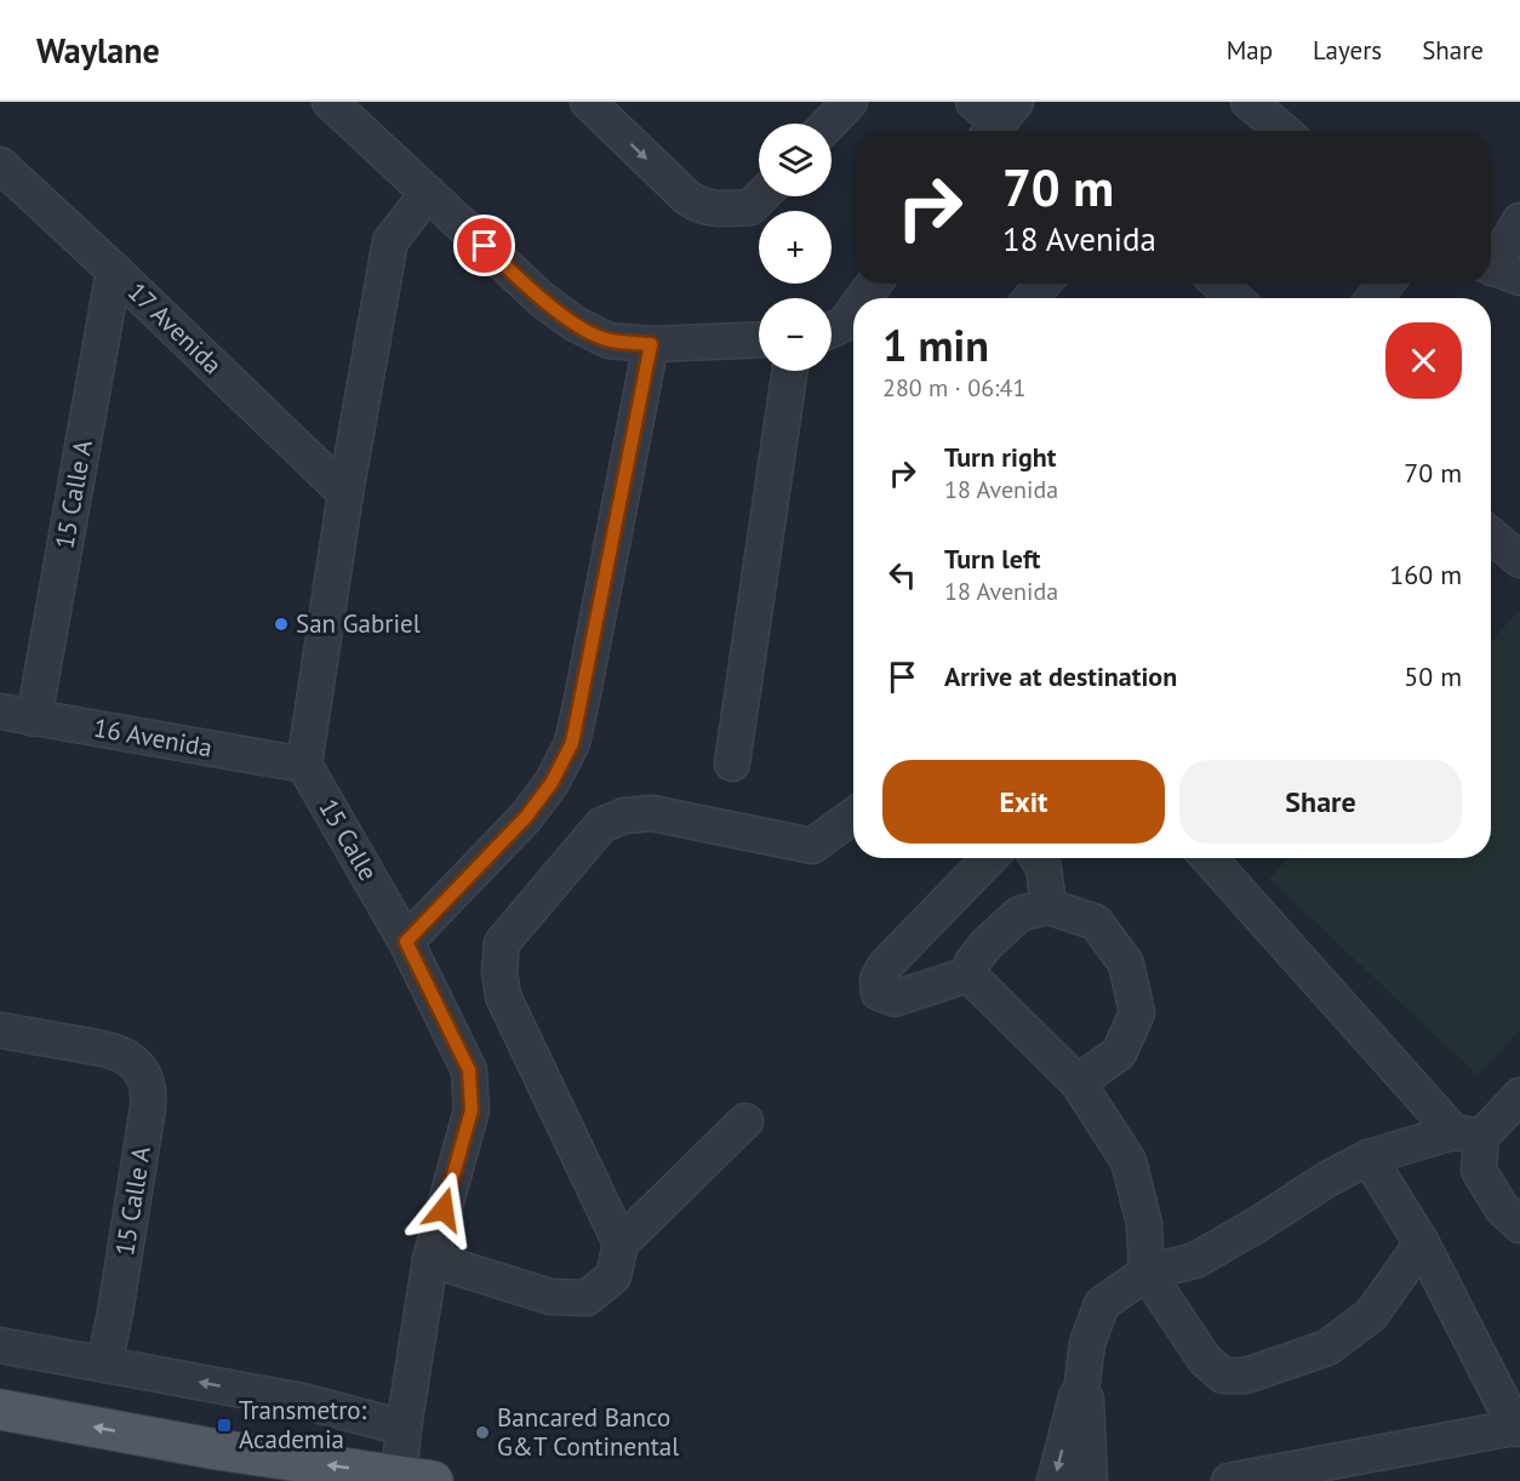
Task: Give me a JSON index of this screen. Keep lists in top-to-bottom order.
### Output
{
  "streets": {
    "street": [
      "17 Avenida",
      "15 Calle A",
      "16 Avenida",
      "15 Calle"
    ]
  },
  "crossings": [
    ["17 Avenida", "15 Calle A"],
    ["15 Calle A", "16 Avenida"],
    ["16 Avenida", "15 Calle"]
  ],
  "places": {
    "other": ["San Gabriel", "Bancared Banco G&T Continental"],
    "transit": ["Transmetro: Academia"]
  },
  "page": {
    "header": "Waylane",
    "nav": ["Map", "Layers", "Share"],
    "map_buttons": ["+", "−"],
    "turn": ["70 m", "18 Avenida"],
    "heading": ["1 min", "280 m · 06:41"],
    "list": [
      {
        "name": "Turn right",
        "note": "18 Avenida",
        "value": "70 m"
      },
      {
        "name": "Turn left",
        "note": "18 Avenida",
        "value": "160 m"
      },
      {
        "name": "Arrive at destination",
        "value": "50 m"
      }
    ],
    "buttons": ["Exit", "Share"]
  }
}
